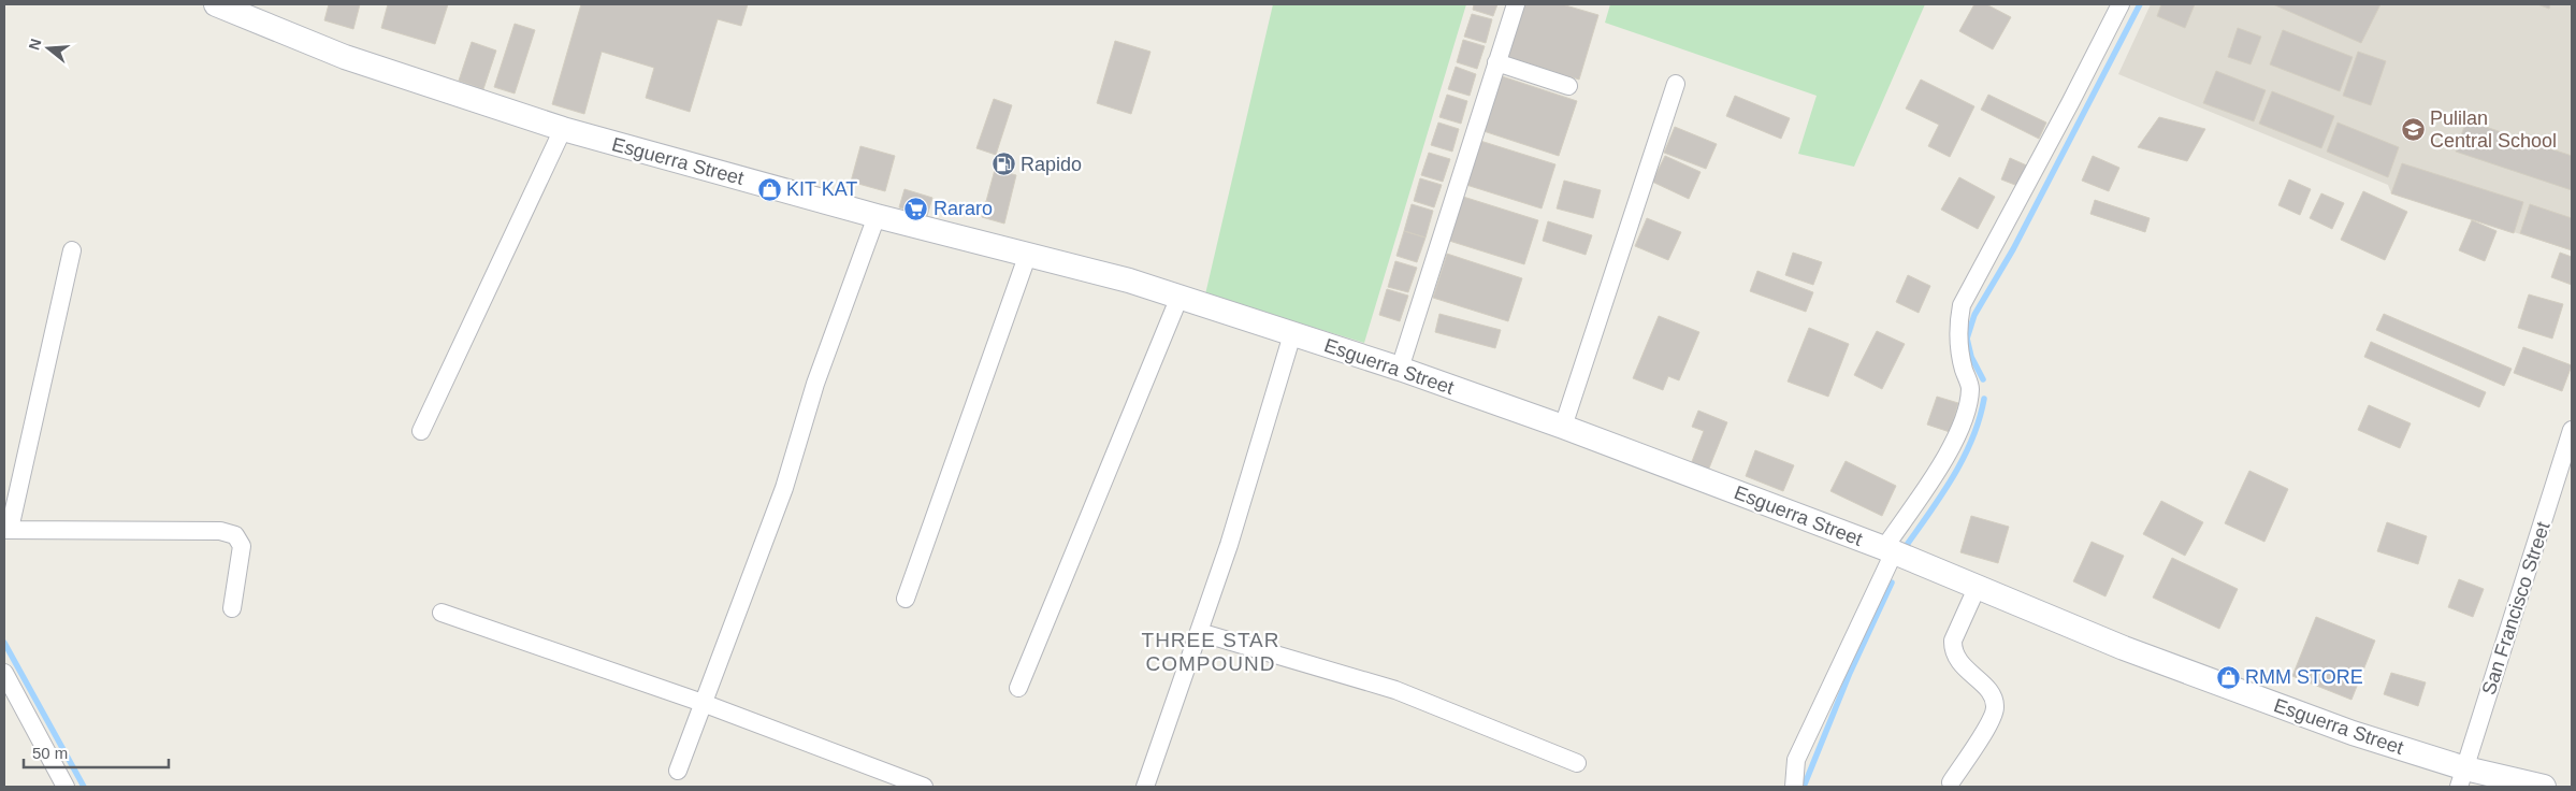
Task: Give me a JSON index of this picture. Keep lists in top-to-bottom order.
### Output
{
  "streets": {
    "main road": ["Esguerra Street"],
    "street": ["San Francisco Street"]
  },
  "crossings": [
    ["Esguerra Street", "San Francisco Street"]
  ],
  "districts": ["THREE STAR COMPOUND"],
  "places": {
    "school or university": ["Pulilan Central School"],
    "fuel station": ["Rapido"],
    "shop": ["KIT KAT", "RMM STORE"],
    "supermarket": ["Rararo"]
  },
  "scale_bar": "50 m",
  "north": "left"
}
